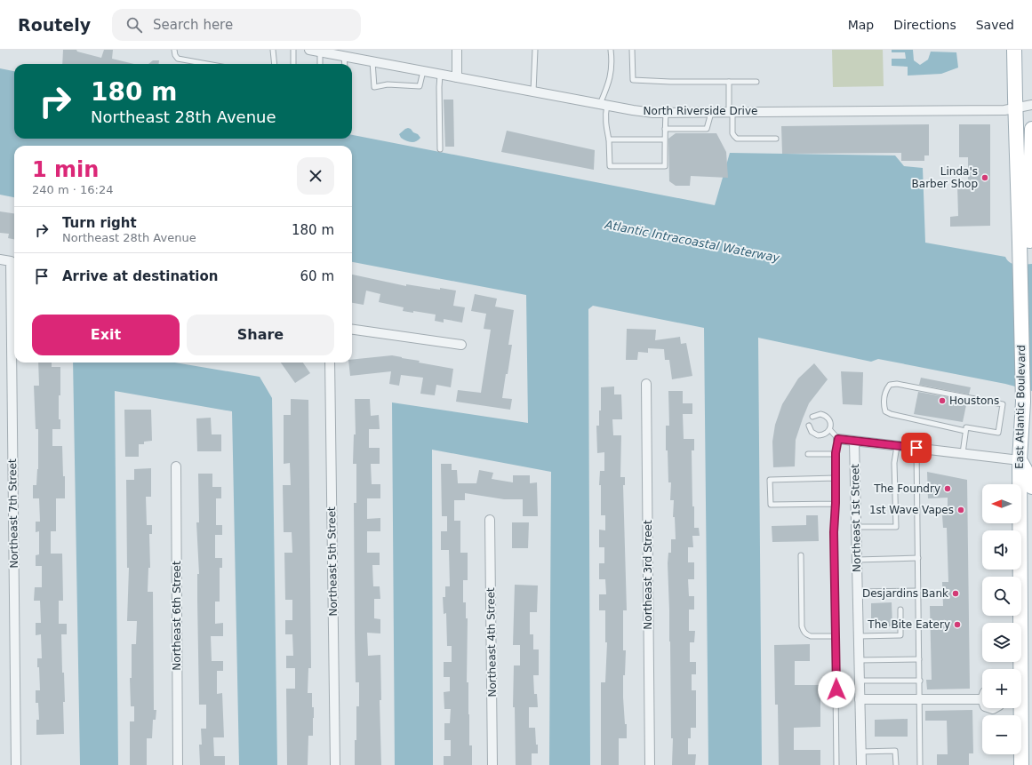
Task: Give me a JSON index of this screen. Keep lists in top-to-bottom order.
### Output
{
  "streets": {
    "main road": ["East Atlantic Boulevard"],
    "street": [
      "North Riverside Drive",
      "Northeast 7th Street",
      "Northeast 1st Street",
      "Northeast 5th Street",
      "Northeast 3rd Street",
      "Northeast 6th Street",
      "Northeast 4th Street"
    ]
  },
  "crossings": [
    ["North Riverside Drive", "East Atlantic Boulevard"]
  ],
  "water": ["Atlantic Intracoastal Waterway"],
  "places": [
    "Linda's Barber Shop",
    "Houstons",
    "The Foundry",
    "1st Wave Vapes",
    "Desjardins Bank",
    "The Bite Eatery"
  ],
  "north": "left",
  "page": {
    "header": "Routely",
    "search": "Search here",
    "nav": ["Map", "Directions", "Saved"],
    "turn": ["180 m", "Northeast 28th Avenue"],
    "heading": ["1 min", "240 m · 16:24"],
    "list": [
      {
        "name": "Turn right",
        "note": "Northeast 28th Avenue",
        "value": "180 m"
      },
      {
        "name": "Arrive at destination",
        "value": "60 m"
      }
    ],
    "buttons": ["Exit", "Share"],
    "map_buttons": ["+", "−"]
  }
}
